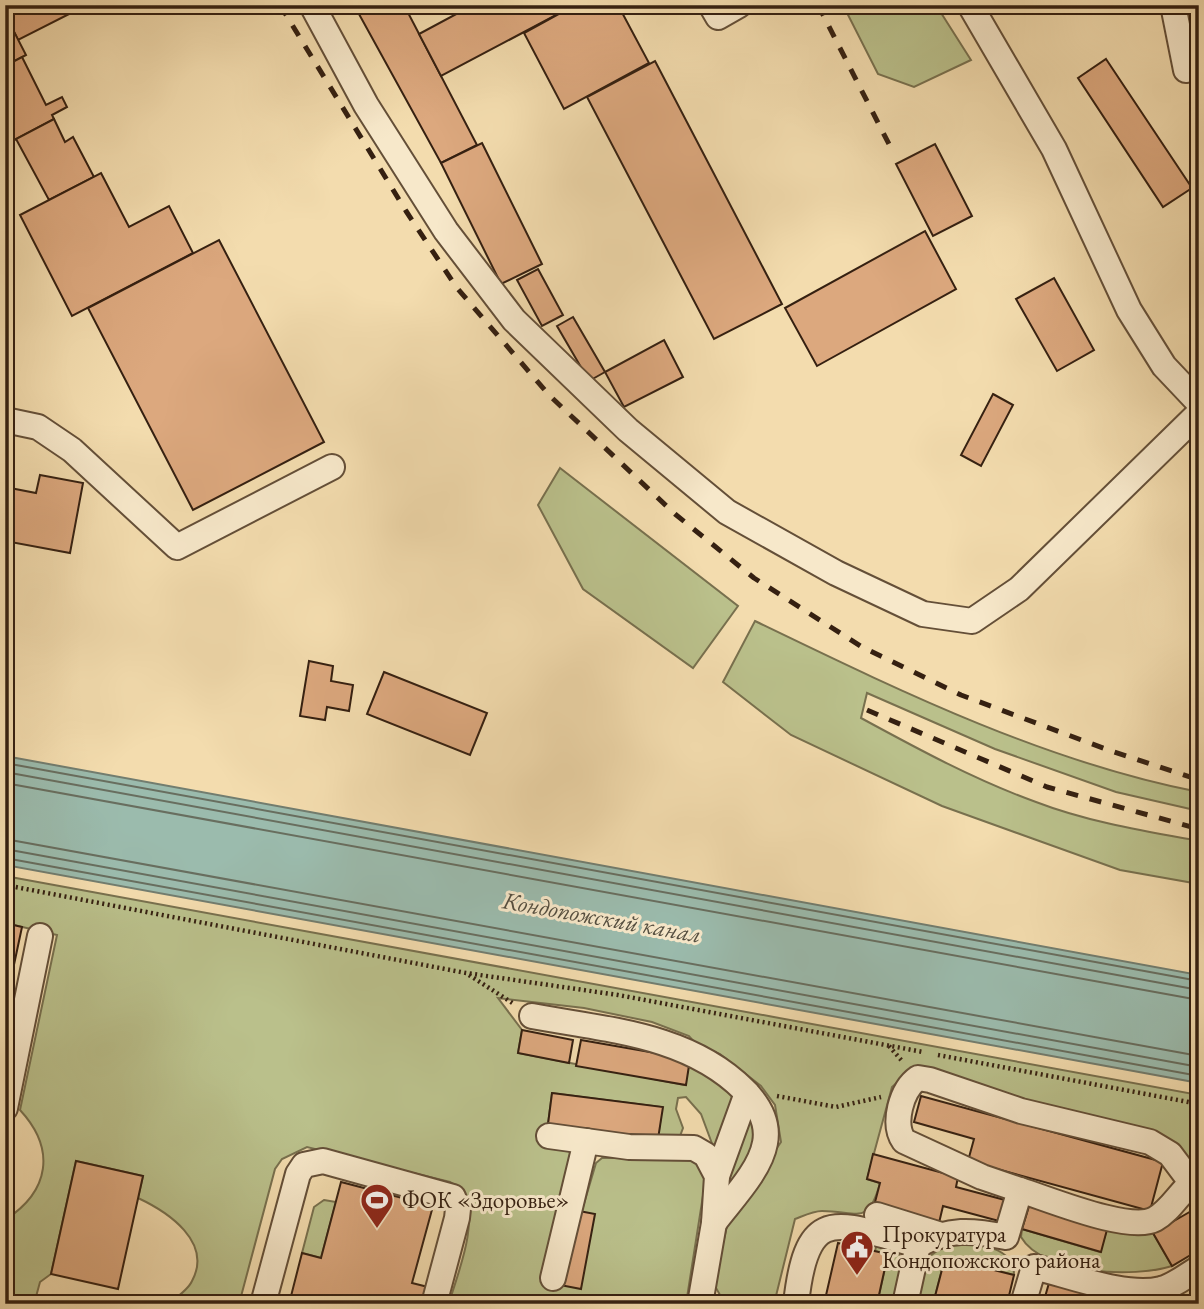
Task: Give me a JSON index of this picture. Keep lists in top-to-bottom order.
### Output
{
  "water": ["Кондопожский канал"],
  "places": {
    "sports": ["ФОК «Здоровье»"],
    "public building": ["Прокуратура Кондопожского района"]
  }
}
